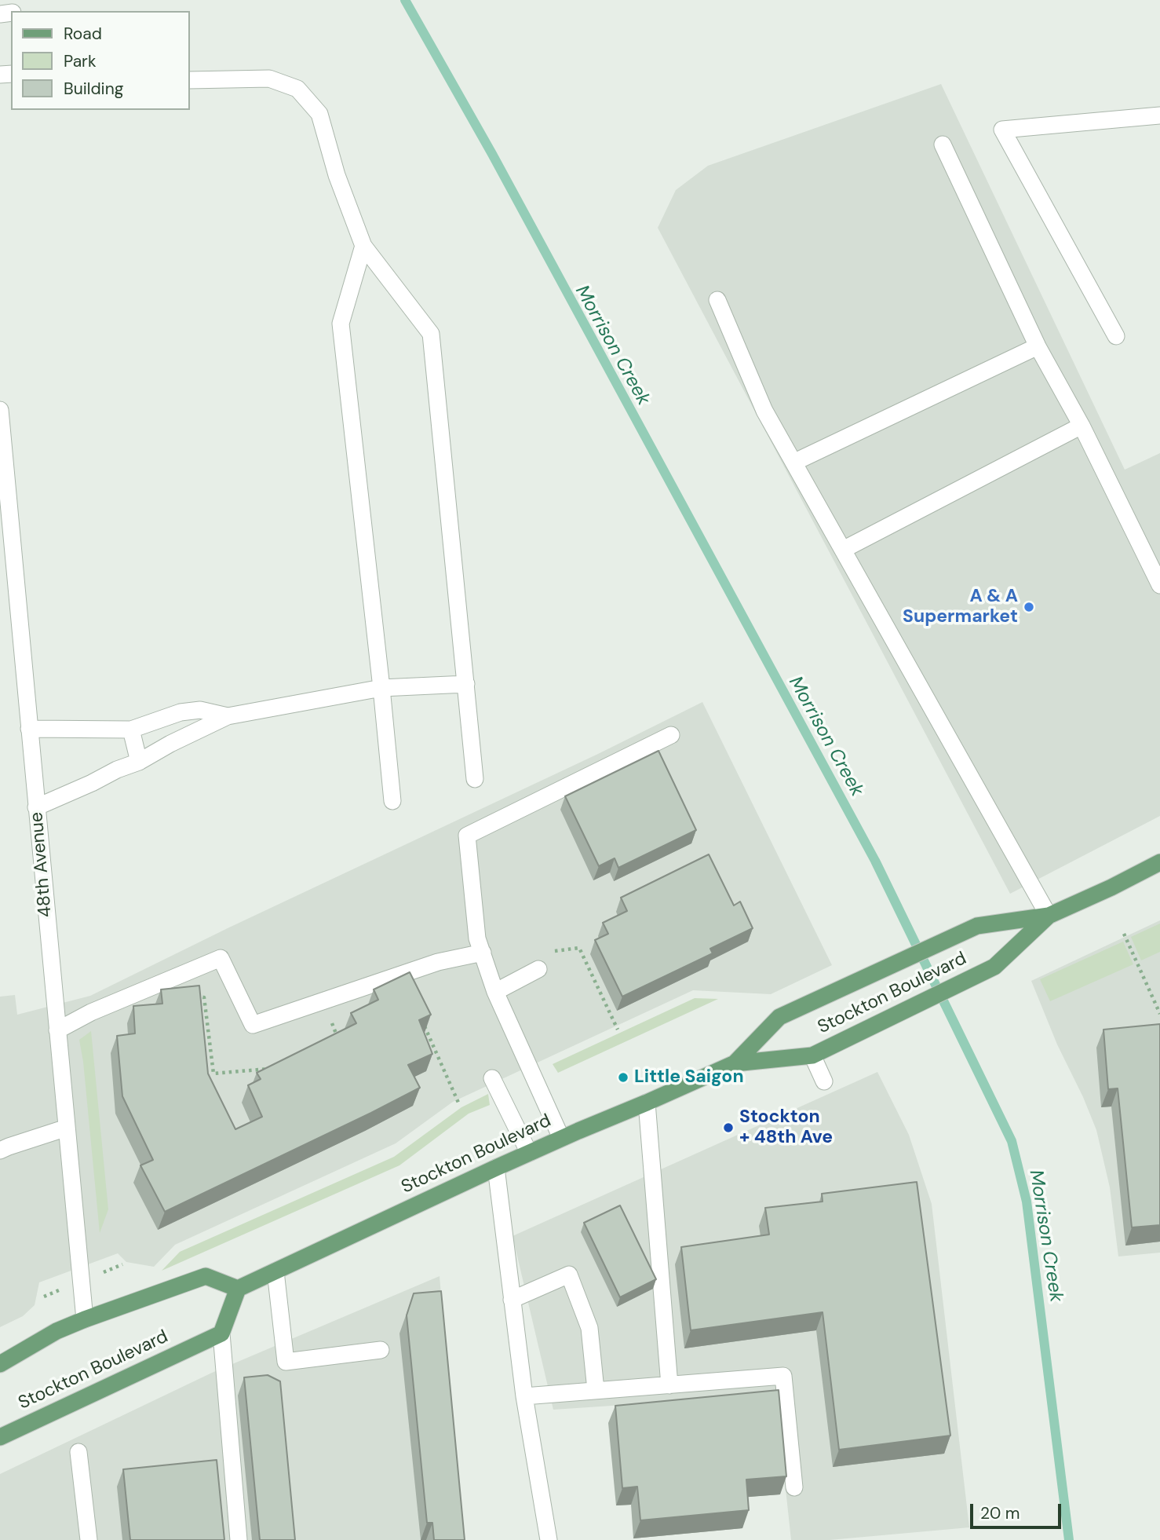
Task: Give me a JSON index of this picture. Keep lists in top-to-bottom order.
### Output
{
  "streets": {
    "main road": ["Stockton Boulevard"],
    "street": ["48th Avenue"]
  },
  "water": ["Morrison Creek"],
  "places": ["A & A Supermarket", "Little Saigon", "Stockton + 48th Ave"],
  "legend": ["Road", "Park", "Building"],
  "scale_bar": "20 m"
}
